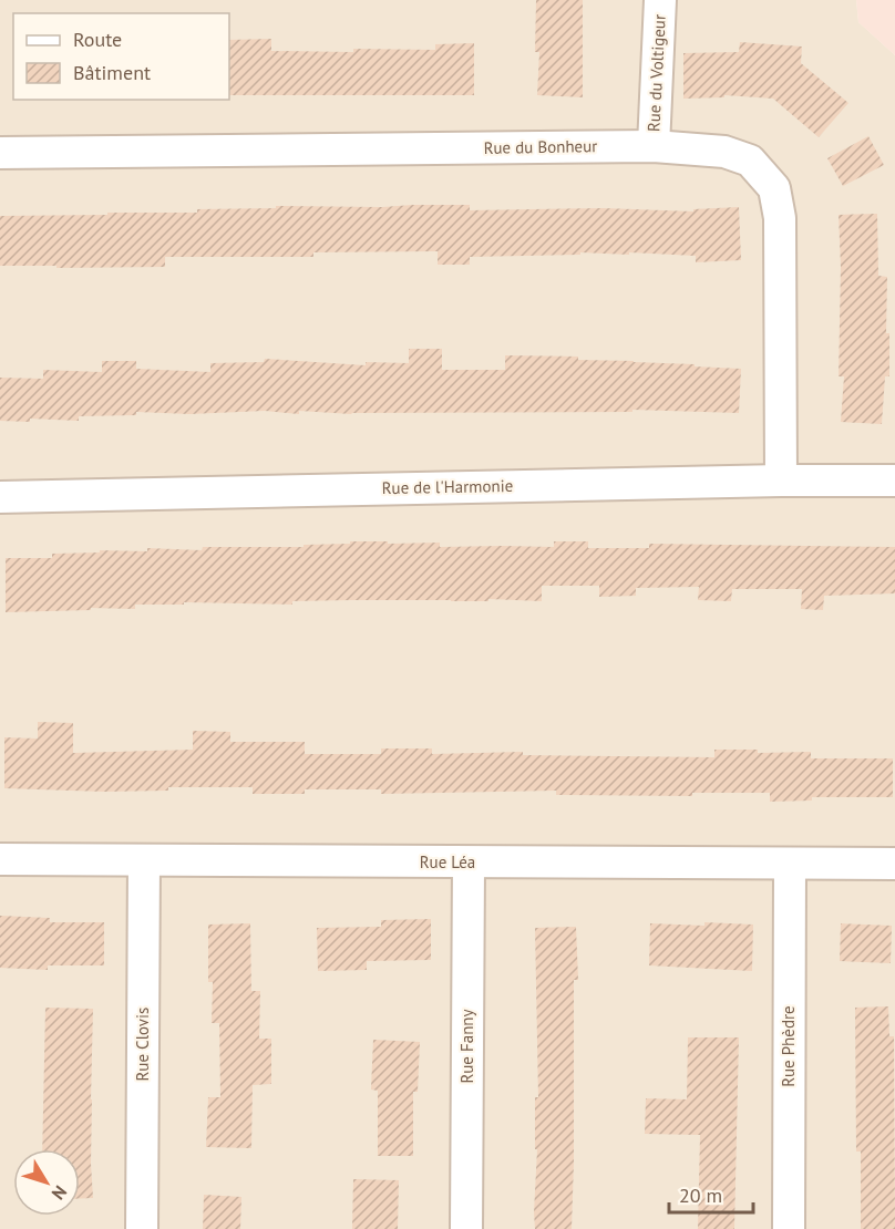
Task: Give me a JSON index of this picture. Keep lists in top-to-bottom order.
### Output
{
  "streets": {
    "street": [
      "Rue du Voltigeur",
      "Rue du Bonheur",
      "Rue de l'Harmonie",
      "Rue Léa",
      "Rue Clovis",
      "Rue Fanny",
      "Rue Phèdre"
    ]
  },
  "crossings": [
    ["Rue du Voltigeur", "Rue du Bonheur"],
    ["Rue du Bonheur", "Rue de l'Harmonie"],
    ["Rue Léa", "Rue Clovis"],
    ["Rue Léa", "Rue Fanny"],
    ["Rue Léa", "Rue Phèdre"]
  ],
  "legend": ["Route", "Bâtiment"],
  "scale_bar": "20 m",
  "north": "bottom right"
}
